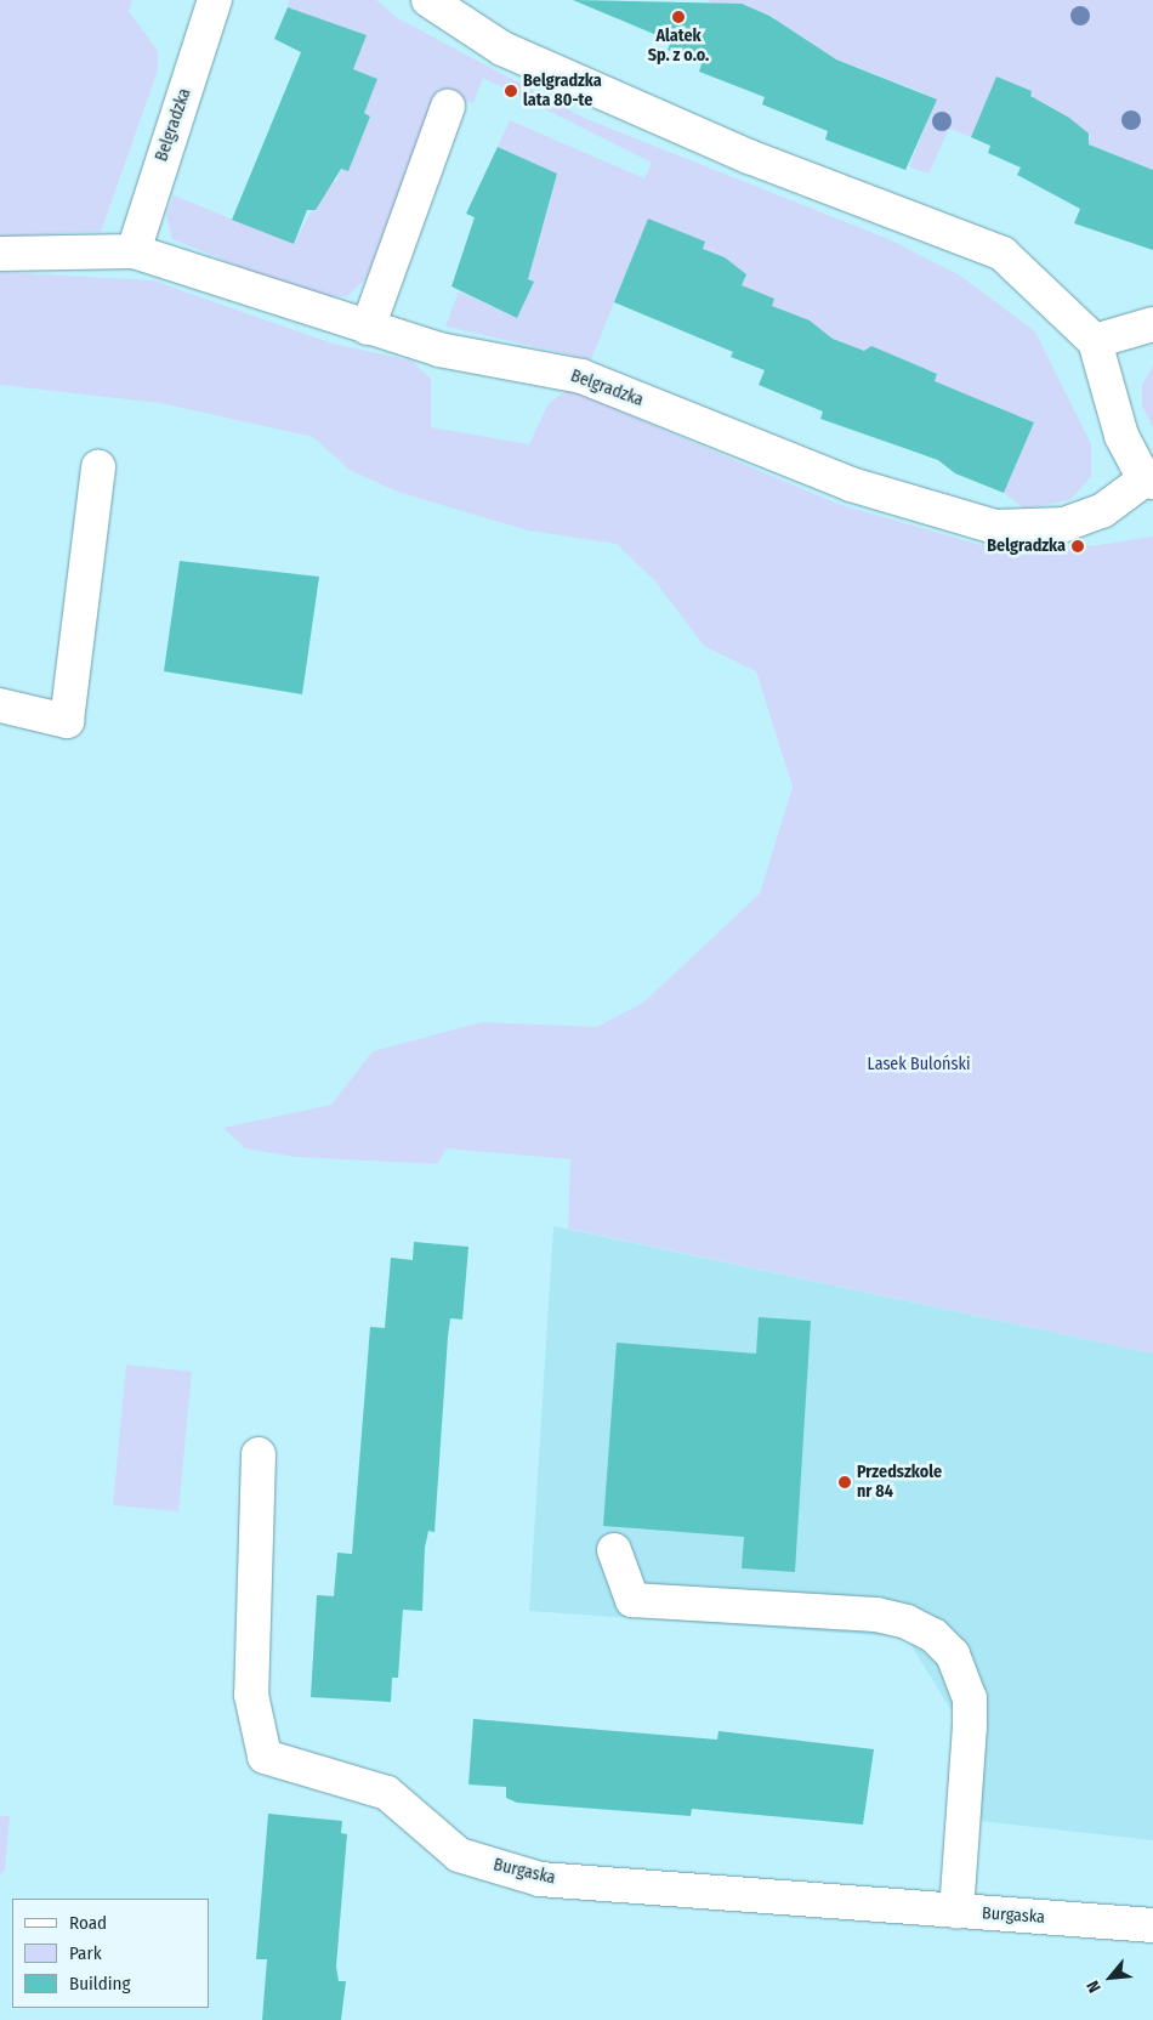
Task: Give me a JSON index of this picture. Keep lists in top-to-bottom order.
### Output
{
  "streets": {
    "street": ["Belgradzka", "Burgaska"]
  },
  "parks": ["Lasek Buloński"],
  "places": [
    "Alatek Sp. z o.o.",
    "Belgradzka lata 80-te",
    "Belgradzka",
    "Przedszkole nr 84"
  ],
  "legend": ["Road", "Park", "Building"],
  "north": "bottom left"
}
